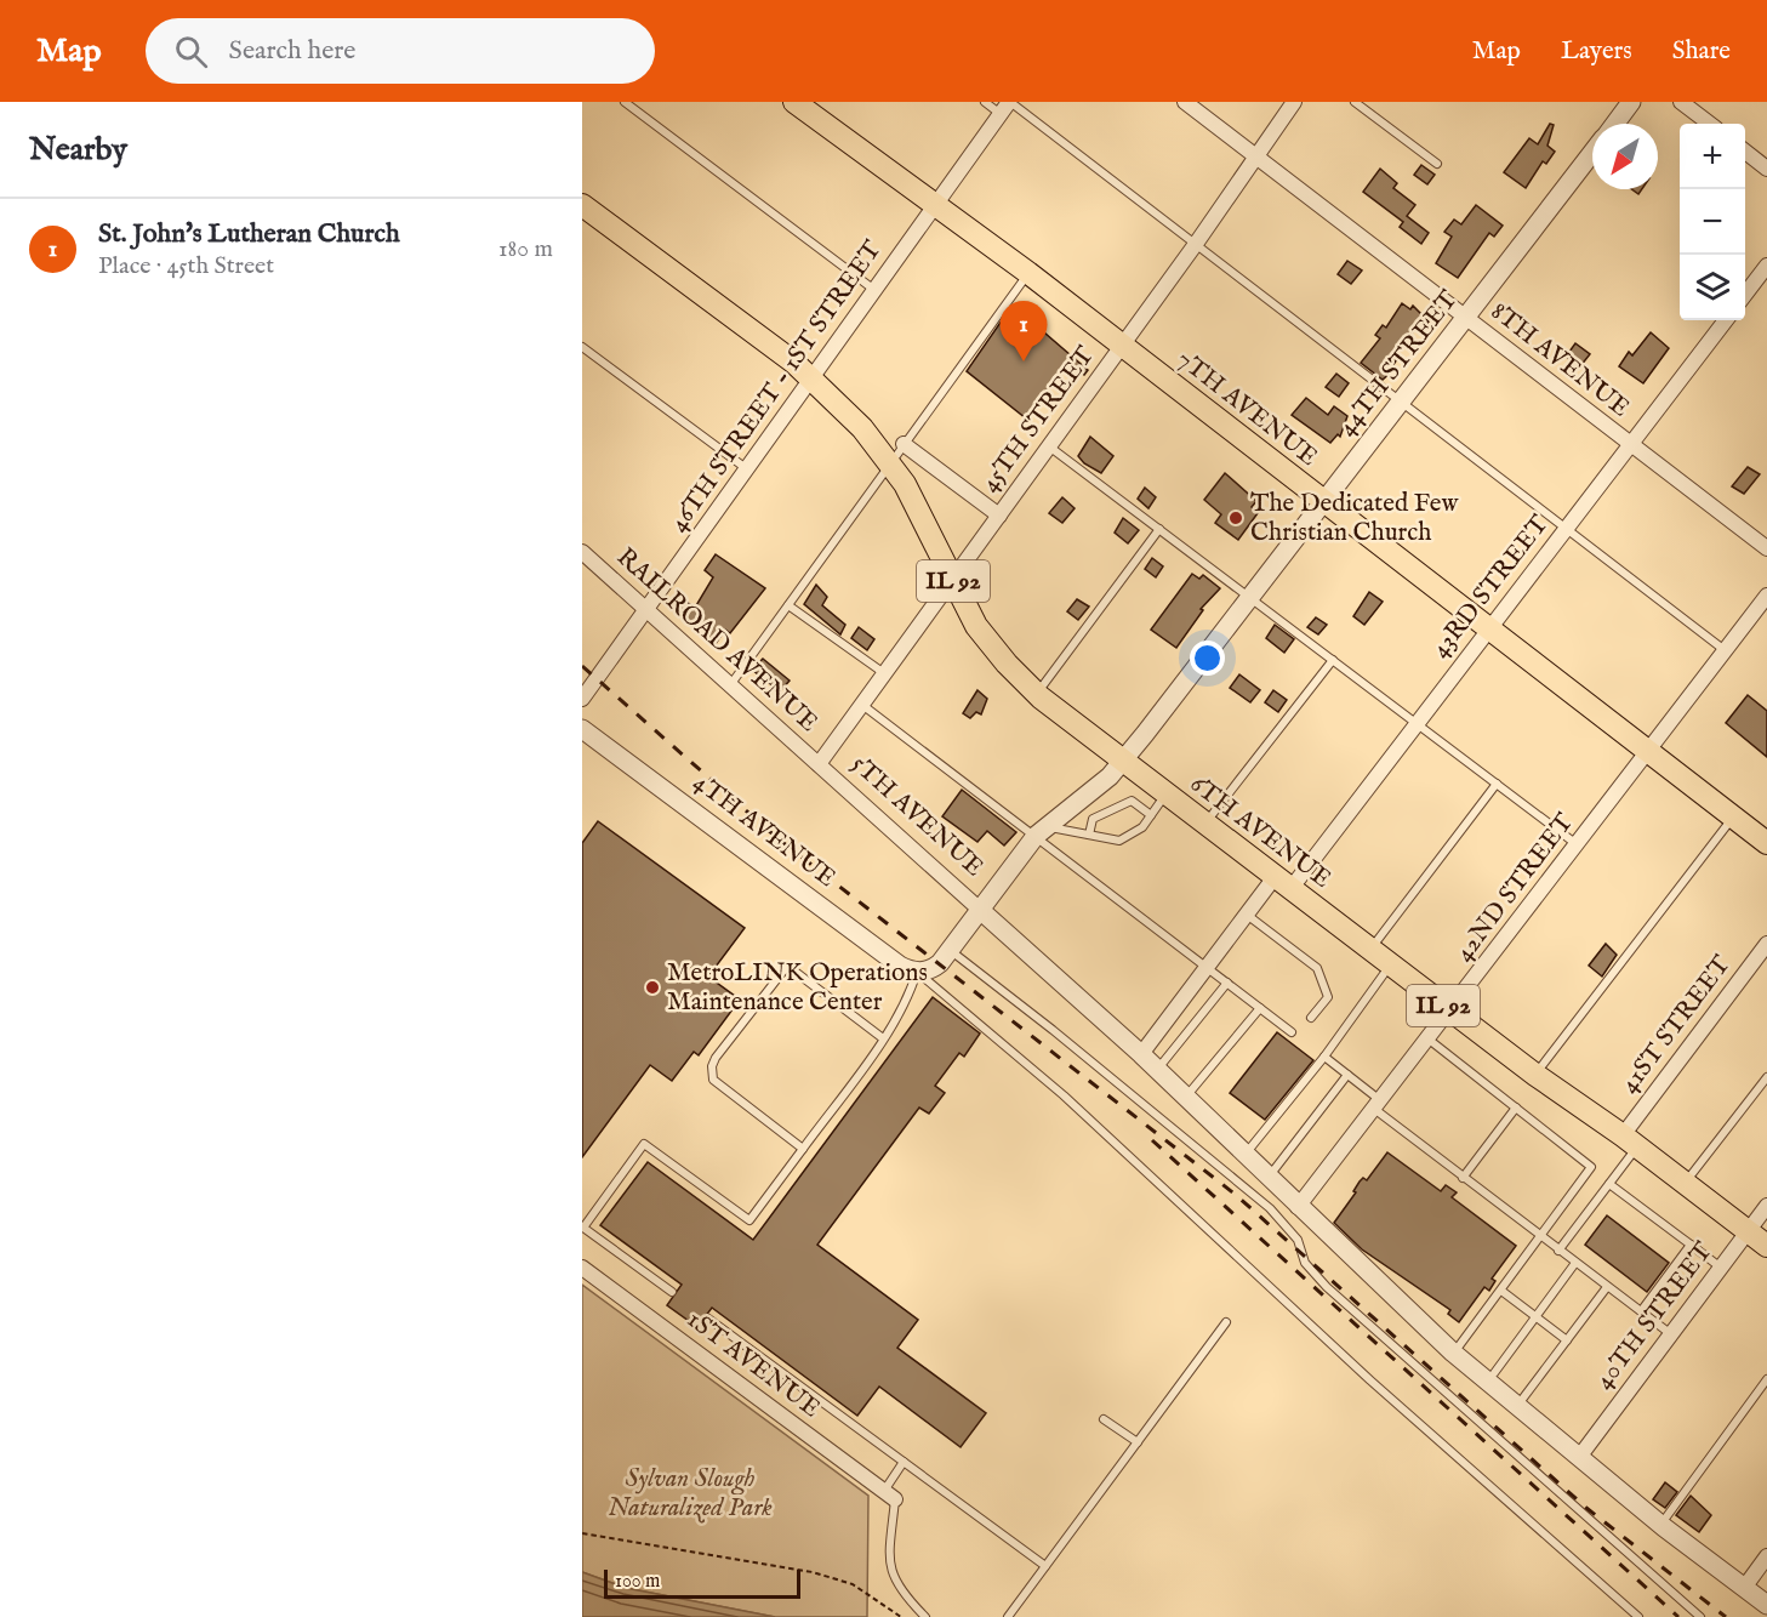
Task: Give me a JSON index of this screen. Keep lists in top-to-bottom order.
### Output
{
  "streets": {
    "main road": ["7TH AVENUE", "IL 92", "6TH AVENUE"],
    "street": [
      "8TH AVENUE",
      "44TH STREET",
      "46TH STREET - 1ST STREET",
      "45TH STREET",
      "43RD STREET",
      "RAILROAD AVENUE",
      "5TH AVENUE",
      "4TH AVENUE",
      "42ND STREET",
      "41ST STREET",
      "40TH STREET",
      "1ST AVENUE"
    ]
  },
  "crossings": [
    ["8TH AVENUE", "44TH STREET"],
    ["8TH AVENUE", "45TH STREET"],
    ["8TH AVENUE", "43RD STREET"],
    ["44TH STREET", "7TH AVENUE"],
    ["44TH STREET", "5TH AVENUE"],
    ["44TH STREET", "4TH AVENUE"],
    ["44TH STREET", "6TH AVENUE"],
    ["46TH STREET - 1ST STREET", "7TH AVENUE"],
    ["46TH STREET - 1ST STREET", "IL 92"],
    ["46TH STREET - 1ST STREET", "RAILROAD AVENUE"],
    ["46TH STREET - 1ST STREET", "6TH AVENUE"],
    ["7TH AVENUE", "45TH STREET"],
    ["7TH AVENUE", "43RD STREET"],
    ["7TH AVENUE", "42ND STREET"],
    ["45TH STREET", "RAILROAD AVENUE"],
    ["45TH STREET", "5TH AVENUE"],
    ["45TH STREET", "6TH AVENUE"],
    ["IL 92", "6TH AVENUE"],
    ["43RD STREET", "6TH AVENUE"],
    ["RAILROAD AVENUE", "5TH AVENUE"],
    ["6TH AVENUE", "42ND STREET"],
    ["6TH AVENUE", "41ST STREET"],
    ["6TH AVENUE", "40TH STREET"]
  ],
  "parks": ["Sylvan Slough Naturalized Park"],
  "places": ["The Dedicated Few Christian Church", "MetroLINK Operations Maintenance Center"],
  "scale_bar": "100 m",
  "north": "bottom left",
  "page": {
    "header": "Map",
    "search": "Search here",
    "nav": ["Map", "Layers", "Share"],
    "heading": "Nearby",
    "map_buttons": ["+", "−"],
    "list": [
      {
        "mark": "1",
        "name": "St. John's Lutheran Church",
        "note": "Place · 45th Street",
        "value": "180 m"
      }
    ],
    "pins": "1",
    "scale": "100 m"
  }
}
